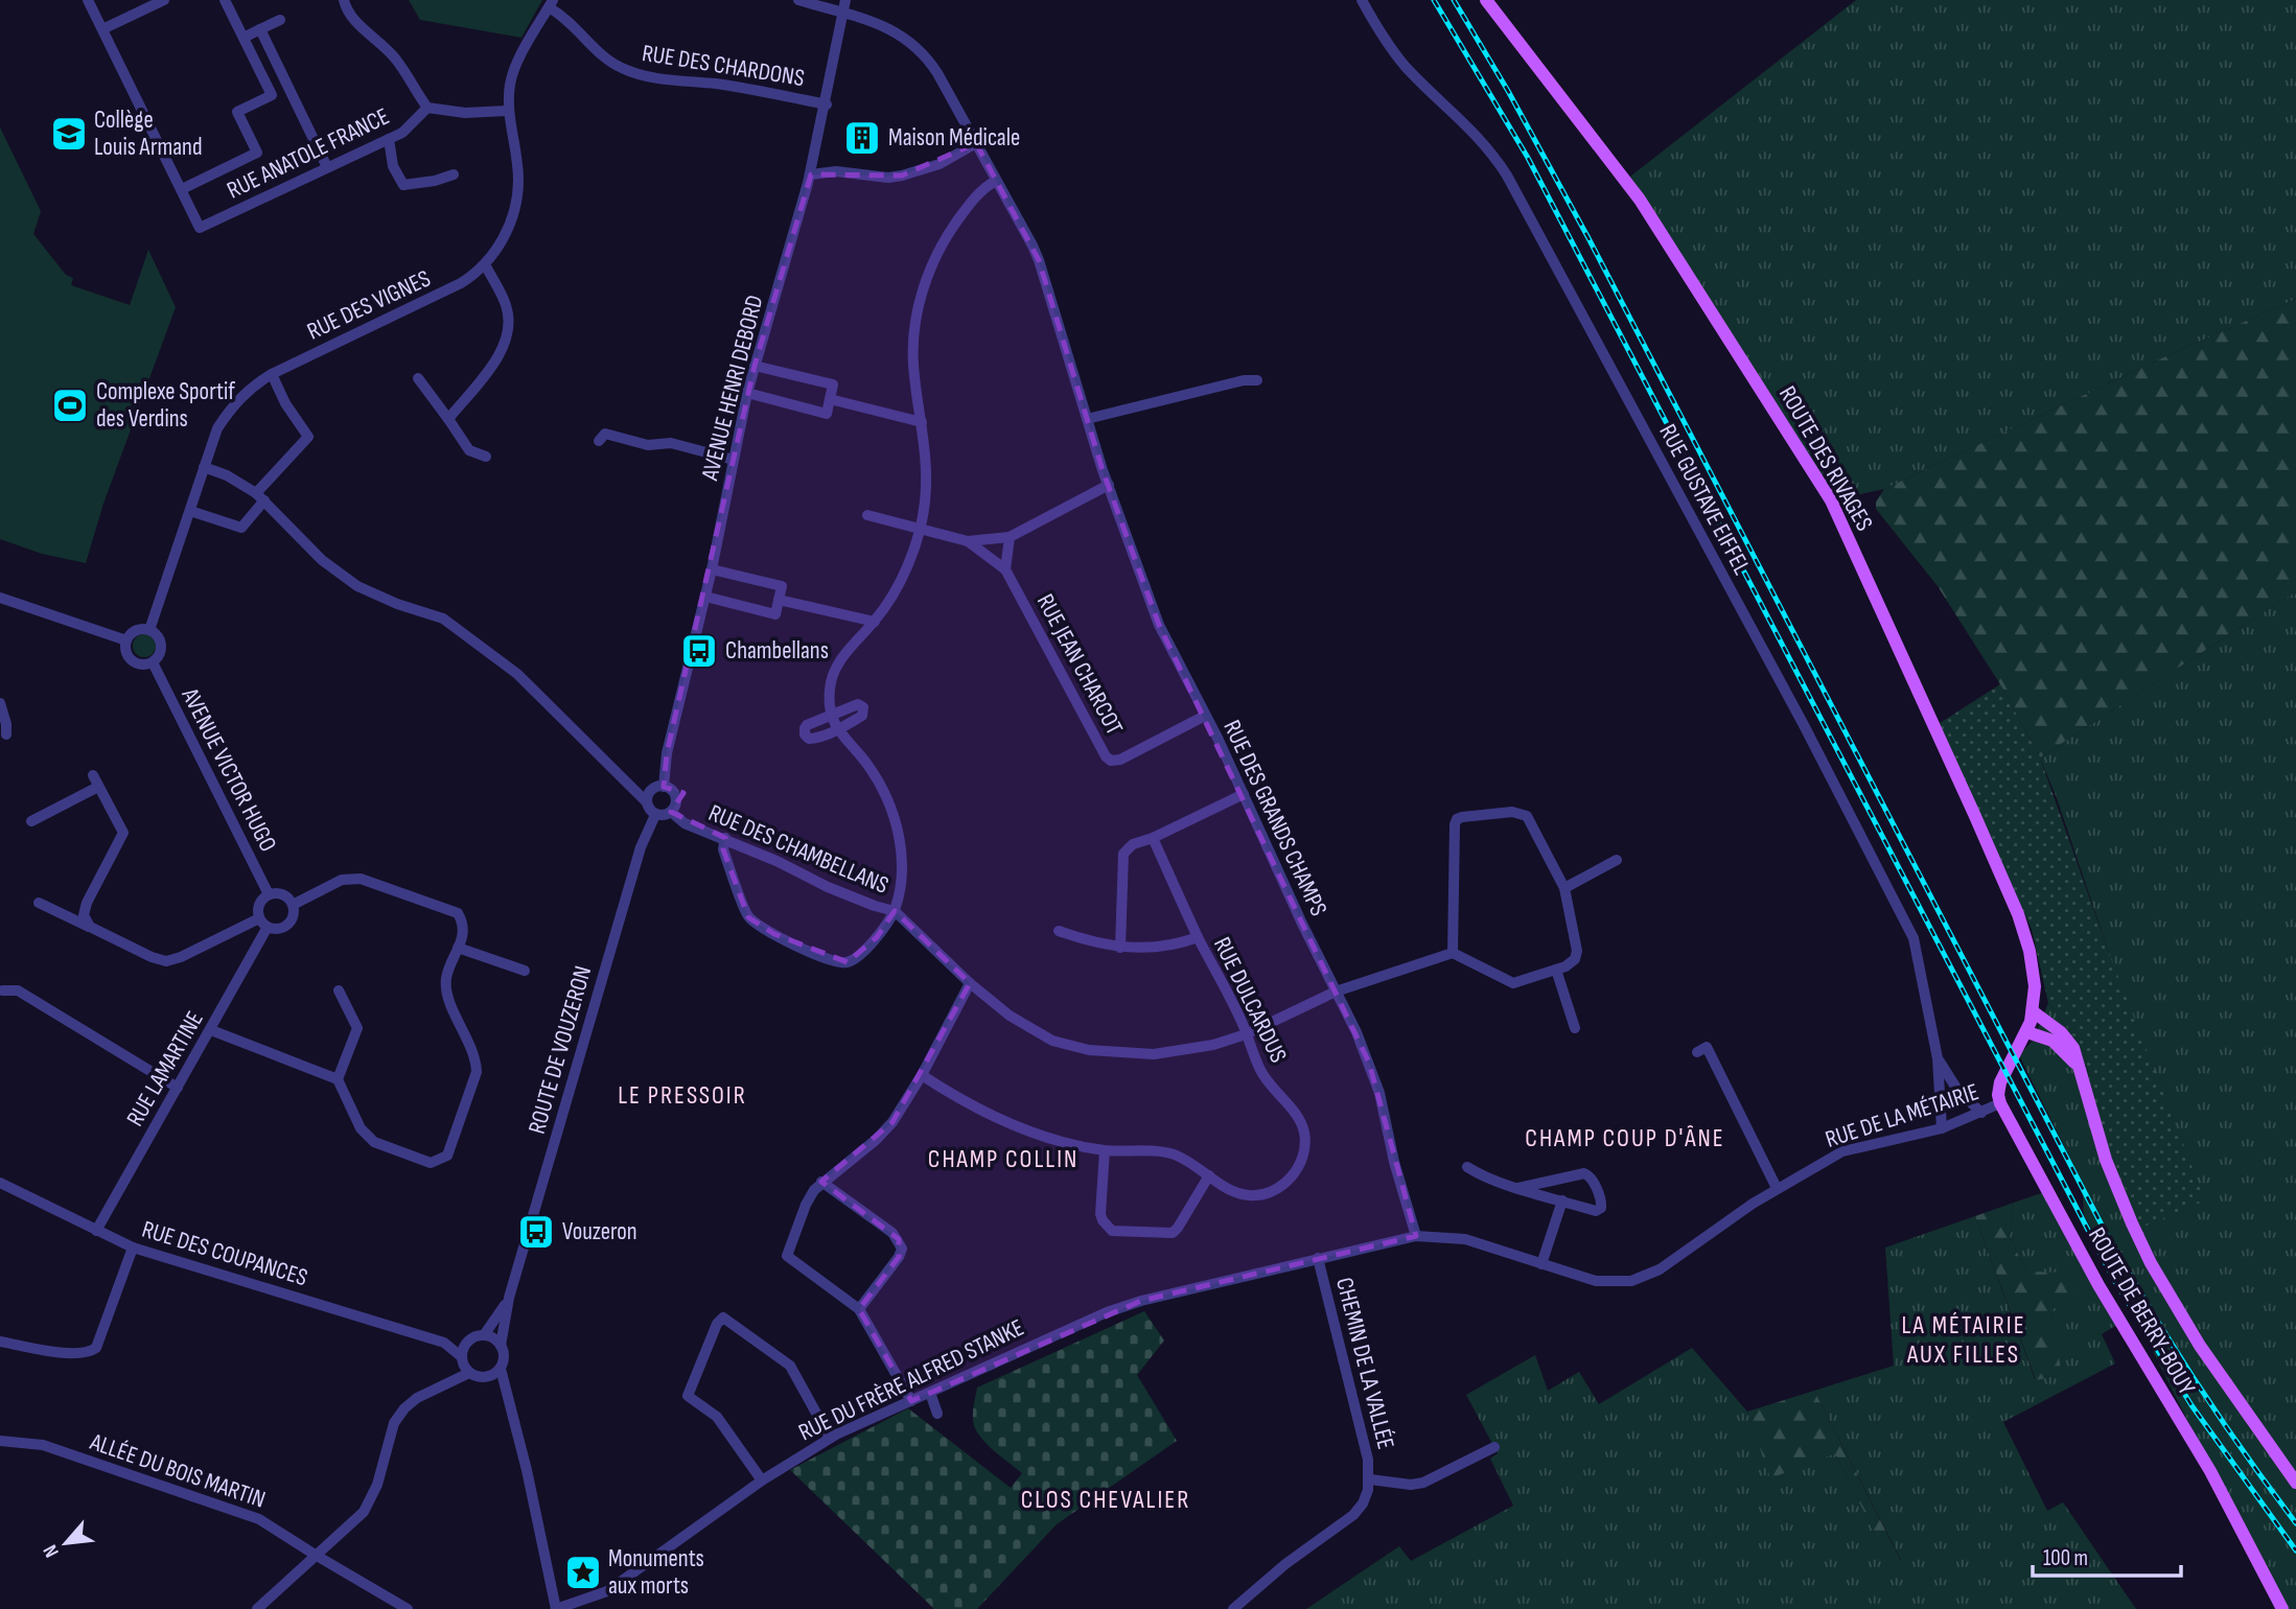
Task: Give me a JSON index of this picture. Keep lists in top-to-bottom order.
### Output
{
  "streets": {
    "main road": ["ROUTE DES RIVAGES", "ROUTE DE BERRY-BOUY"],
    "street": [
      "RUE DES CHARDONS",
      "RUE ANATOLE FRANCE",
      "RUE DES VIGNES",
      "AVENUE HENRI DEBORD",
      "RUE GUSTAVE EIFFEL",
      "RUE JEAN CHARCOT",
      "AVENUE VICTOR HUGO",
      "RUE DES GRANDS CHAMPS",
      "RUE DES CHAMBELLANS",
      "RUE DULCARDUS",
      "ROUTE DE VOUZERON",
      "RUE LAMARTINE",
      "RUE DE LA MÉTAIRIE",
      "RUE DES COUPANCES",
      "CHEMIN DE LA VALLÉE",
      "RUE DU FRÈRE ALFRED STANKE",
      "ALLÉE DU BOIS MARTIN"
    ]
  },
  "crossings": [
    ["RUE DES CHARDONS", "RUE DES VIGNES"],
    ["RUE DES CHARDONS", "AVENUE HENRI DEBORD"],
    ["RUE DES VIGNES", "AVENUE VICTOR HUGO"],
    ["AVENUE HENRI DEBORD", "RUE DES GRANDS CHAMPS"],
    ["AVENUE HENRI DEBORD", "RUE DES CHAMBELLANS"],
    ["AVENUE HENRI DEBORD", "ROUTE DE VOUZERON"],
    ["RUE GUSTAVE EIFFEL", "RUE DE LA MÉTAIRIE"],
    ["RUE JEAN CHARCOT", "RUE DES GRANDS CHAMPS"],
    ["AVENUE VICTOR HUGO", "RUE LAMARTINE"],
    ["RUE DES GRANDS CHAMPS", "RUE DES CHAMBELLANS"],
    ["RUE DES GRANDS CHAMPS", "RUE DE LA MÉTAIRIE"],
    ["RUE DES CHAMBELLANS", "RUE DULCARDUS"],
    ["RUE DES CHAMBELLANS", "ROUTE DE VOUZERON"],
    ["ROUTE DE VOUZERON", "RUE DES COUPANCES"],
    ["RUE LAMARTINE", "RUE DES COUPANCES"],
    ["RUE DE LA MÉTAIRIE", "ROUTE DE BERRY-BOUY"],
    ["RUE DE LA MÉTAIRIE", "CHEMIN DE LA VALLÉE"],
    ["RUE DE LA MÉTAIRIE", "RUE DU FRÈRE ALFRED STANKE"],
    ["CHEMIN DE LA VALLÉE", "RUE DU FRÈRE ALFRED STANKE"]
  ],
  "districts": [
    "LE PRESSOIR",
    "CHAMP COUP D'ÂNE",
    "CHAMP COLLIN",
    "LA MÉTAIRIE AUX FILLES",
    "CLOS CHEVALIER"
  ],
  "places": {
    "school or university": ["Collège Louis Armand"],
    "building": ["Maison Médicale"],
    "sports": ["Complexe Sportif des Verdins"],
    "bus stop": ["Chambellans", "Vouzeron"],
    "place": ["Monuments aux morts"]
  },
  "scale_bar": "100 m",
  "north": "bottom left"
}
